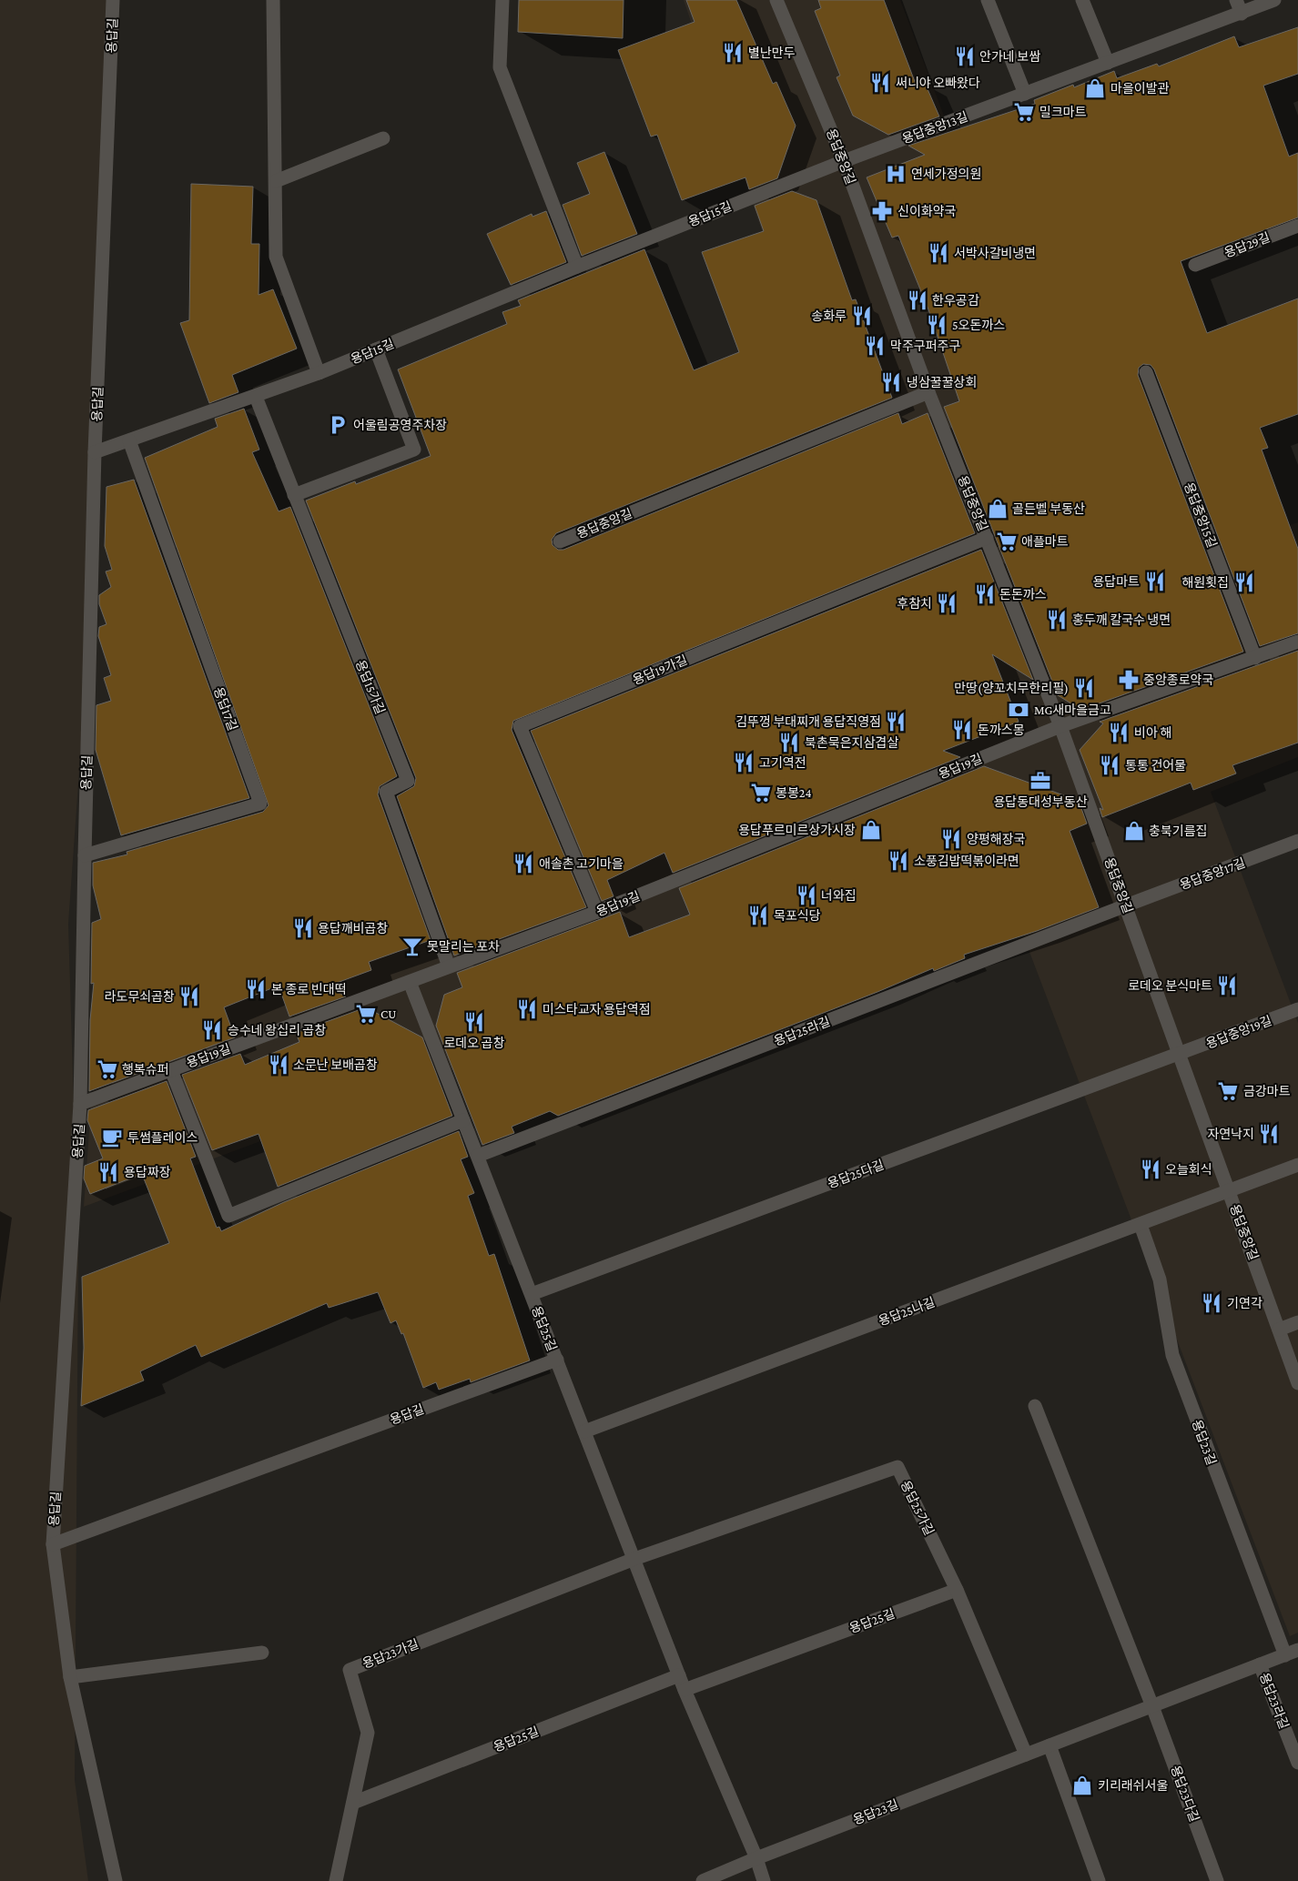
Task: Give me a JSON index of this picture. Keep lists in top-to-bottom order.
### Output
{
  "streets": {
    "street": [
      "용답길",
      "용답중앙13길",
      "용답중앙길",
      "용답15길",
      "용답29길",
      "용답중앙15길",
      "용답19가길",
      "용답15가길",
      "용답17길",
      "용답19길",
      "용답중앙17길",
      "용답25라길",
      "용답중앙19길",
      "용답25다길",
      "용답25나길",
      "용답25길",
      "용답23길",
      "용답25가길",
      "용답23가길",
      "용답23라길",
      "용답23다길"
    ]
  },
  "crossings": [
    ["용답길", "용답15길"],
    ["용답길", "용답17길"],
    ["용답길", "용답19길"],
    ["용답길", "용답25길"],
    ["용답중앙13길", "용답중앙길"],
    ["용답중앙13길", "용답15길"],
    ["용답중앙길", "용답15길"],
    ["용답중앙길", "용답19가길"],
    ["용답중앙길", "용답19길"],
    ["용답중앙길", "용답중앙17길"],
    ["용답중앙길", "용답25라길"],
    ["용답중앙길", "용답중앙19길"],
    ["용답중앙길", "용답25다길"],
    ["용답중앙길", "용답25나길"],
    ["용답15길", "용답15가길"],
    ["용답15길", "용답17길"],
    ["용답19가길", "용답19길"],
    ["용답15가길", "용답19길"],
    ["용답19길", "용답25길"],
    ["용답중앙17길", "용답25라길"],
    ["용답25라길", "용답25길"],
    ["용답중앙19길", "용답25다길"],
    ["용답25다길", "용답25길"],
    ["용답25나길", "용답25길"],
    ["용답25나길", "용답23길"],
    ["용답25길", "용답23길"],
    ["용답25길", "용답25가길"],
    ["용답25길", "용답23가길"],
    ["용답23길", "용답25가길"],
    ["용답23길", "용답23라길"],
    ["용답23길", "용답23다길"],
    ["용답25가길", "용답23가길"]
  ],
  "places": {
    "restaurant": [
      "별난만두",
      "안가네 보쌈",
      "써니야 오빠왔다",
      "서박사갈비냉면",
      "한우공감",
      "송화루",
      "5오돈까스",
      "막주구퍼주구",
      "냉삼꿀꿀상회",
      "용답마트",
      "해원횟집",
      "돈돈까스",
      "후참치",
      "홍두깨 칼국수 냉면",
      "만땅(양꼬치무한리필)",
      "김뚜껑 부대찌개 용답직영점",
      "돈까스몽",
      "비아 해",
      "북촌묵은지삼겹살",
      "고기역전",
      "통통 건어물",
      "양평해장국",
      "소풍김밥떡볶이라면",
      "애솔촌 고기마을",
      "너와집",
      "목포식당",
      "용답깨비곱창",
      "로데오 분식마트",
      "본 종로 빈대떡",
      "라도무쇠곱창",
      "미스타교자 용답역점",
      "로데오 곱창",
      "승수네 왕십리 곱창",
      "소문난 보배곱창",
      "자연낙지",
      "오늘회식",
      "용답짜장",
      "기연각"
    ],
    "shop": [
      "마을이발관",
      "골든벨 부동산",
      "용답푸르미르상가시장",
      "충북기름집",
      "키리래쉬서울"
    ],
    "supermarket": [
      "밀크마트",
      "애플마트",
      "봉봉24",
      "CU",
      "행복슈퍼",
      "금강마트"
    ],
    "hospital": ["연세가정의원"],
    "pharmacy": ["신이화약국", "중앙종로약국"],
    "parking": ["어울림공영주차장"],
    "bank": ["MG새마을금고"],
    "office": ["용답동대성부동산"],
    "bar": ["못말리는 포차"],
    "cafe": ["투썸플레이스"]
  }
}
